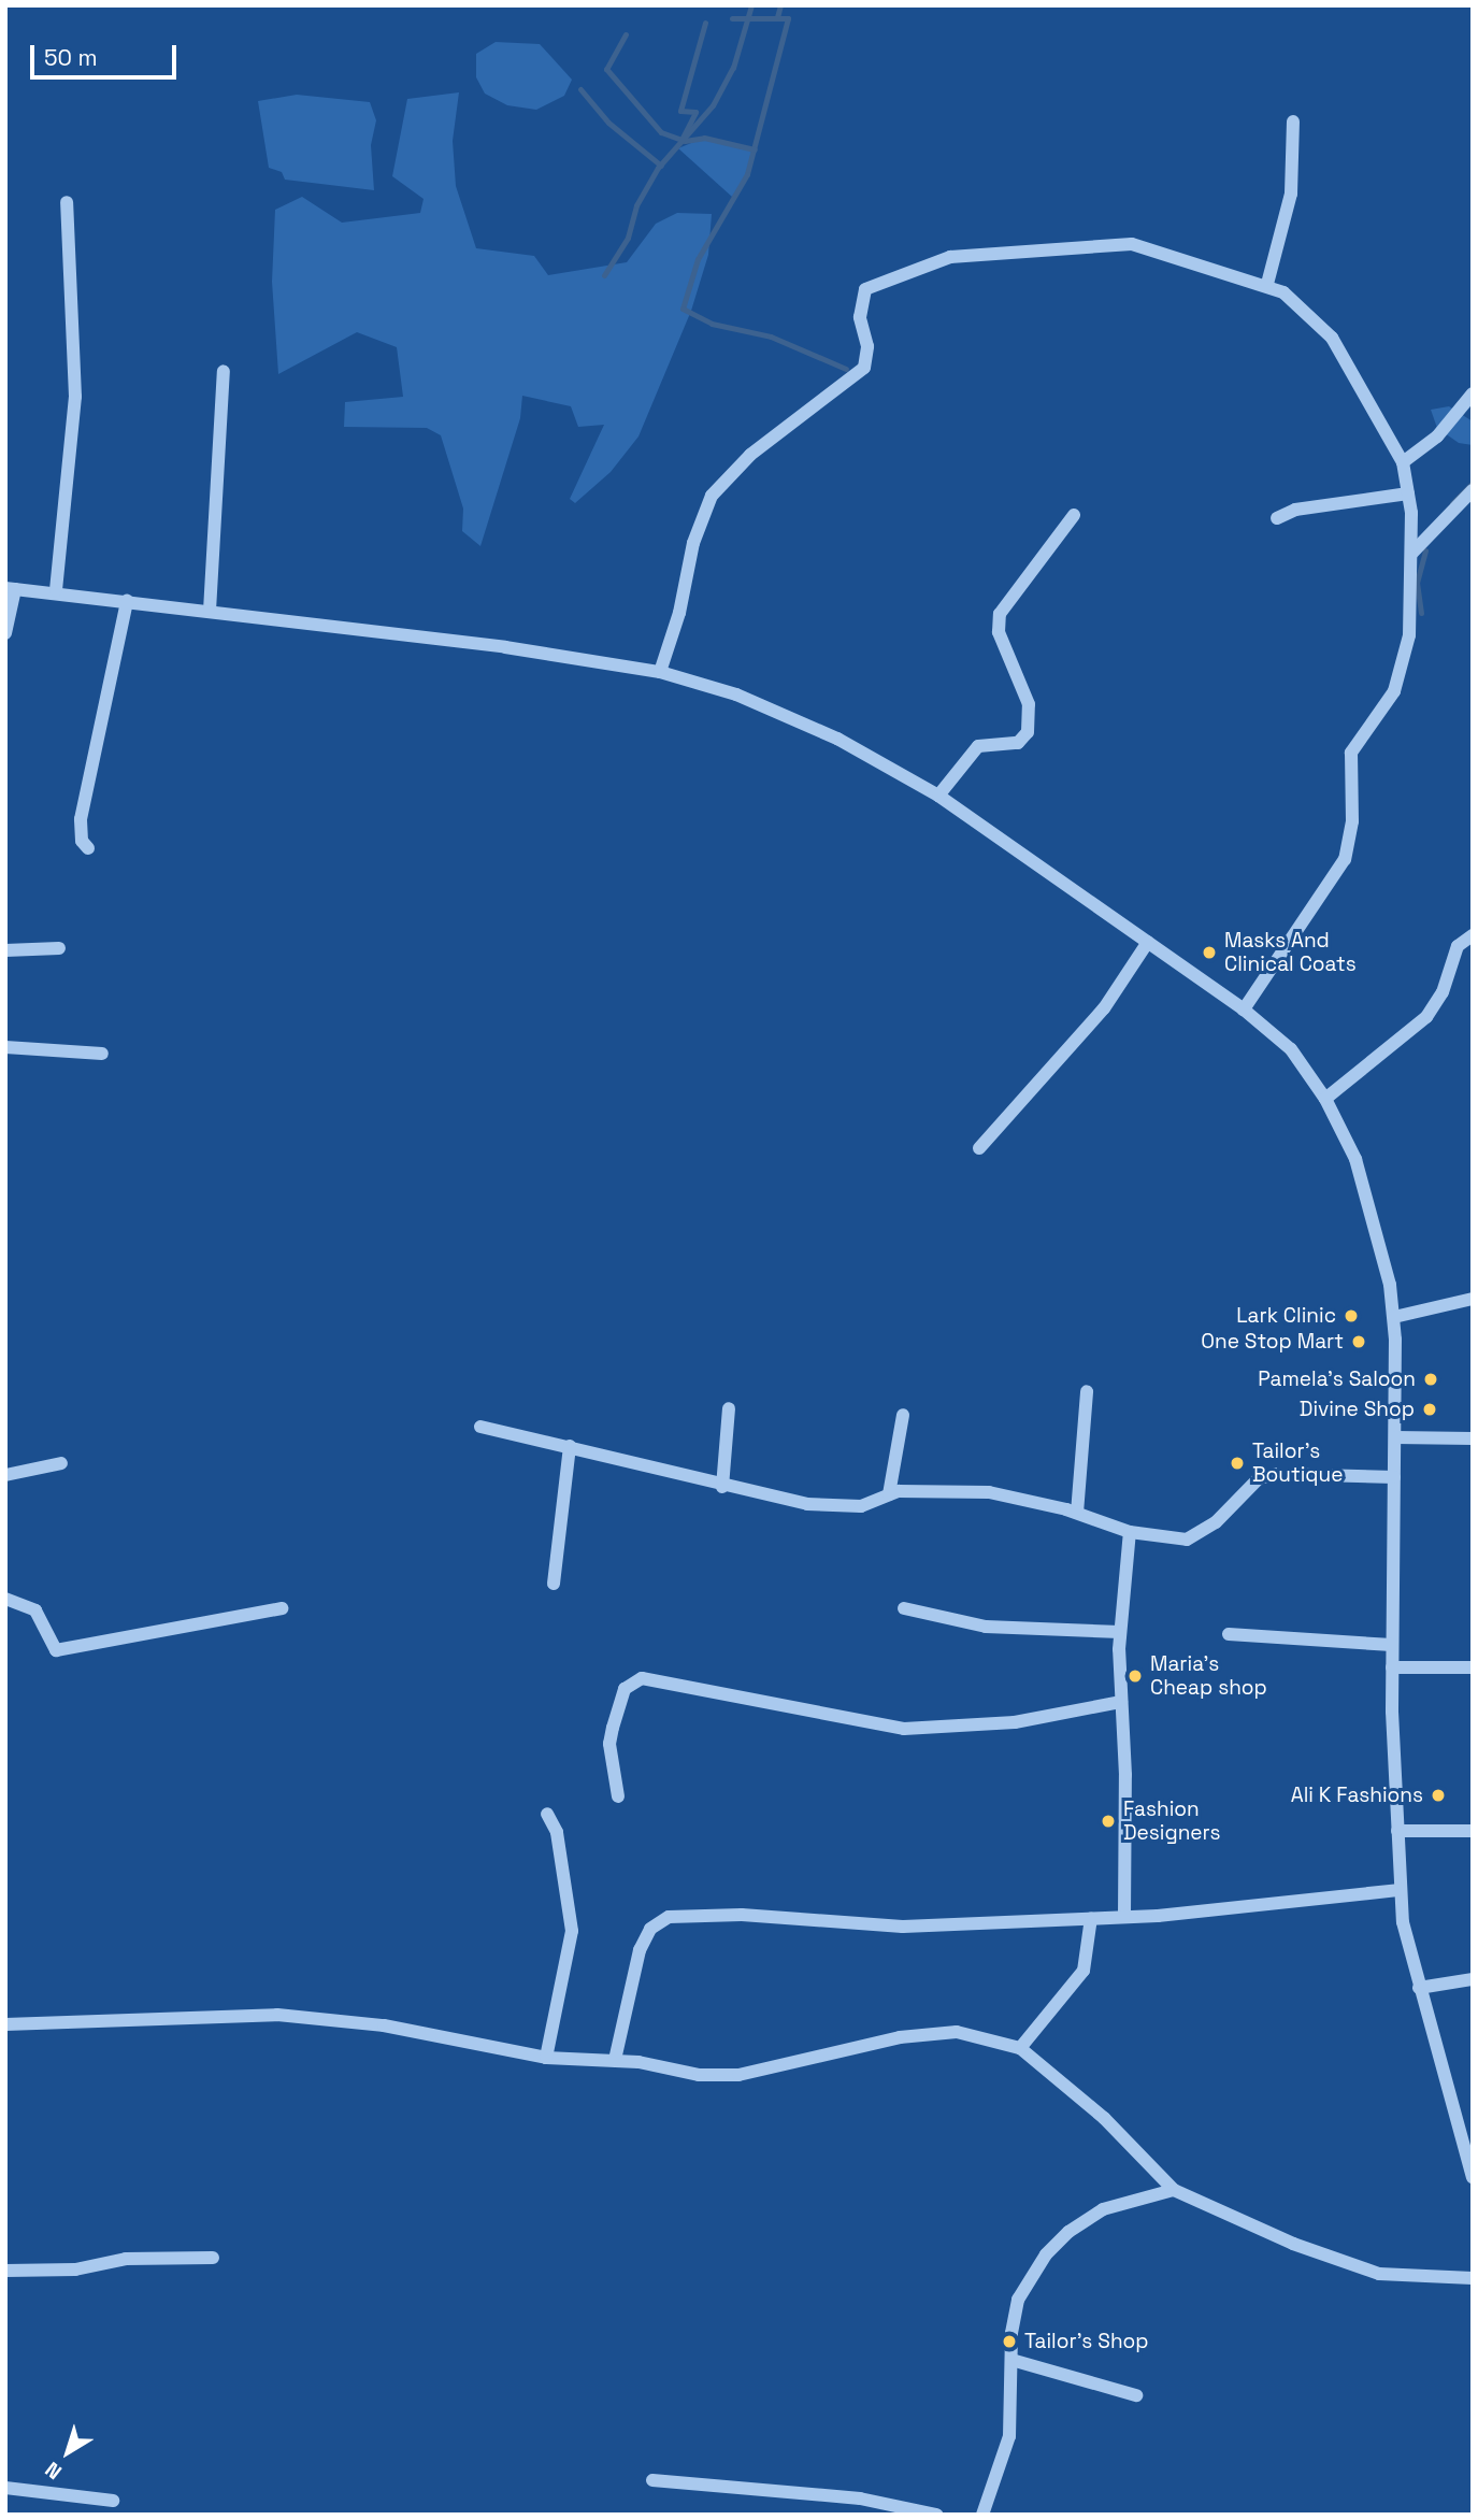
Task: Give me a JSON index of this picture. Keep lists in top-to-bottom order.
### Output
{
  "places": [
    "Masks And Clinical Coats",
    "Lark Clinic",
    "One Stop Mart",
    "Pamela's Saloon",
    "Divine Shop",
    "Tailor's Boutique",
    "Maria's Cheap shop",
    "Ali K Fashions",
    "Fashion Designers",
    "Tailor's Shop"
  ],
  "scale_bar": "50 m",
  "north": "bottom left"
}
